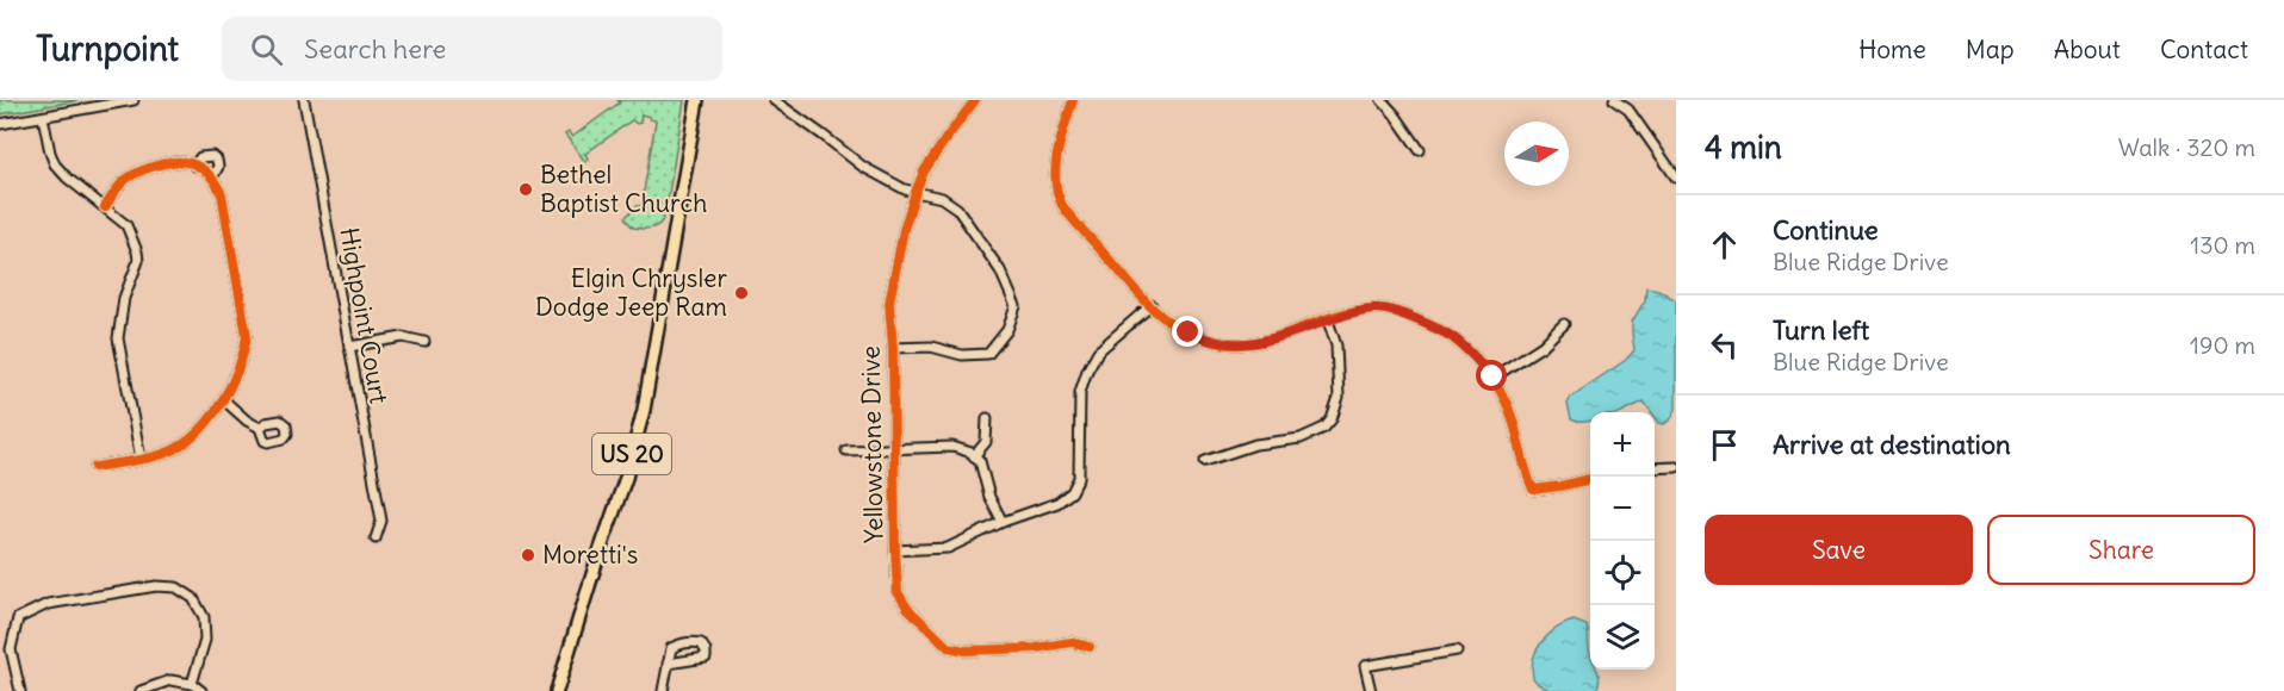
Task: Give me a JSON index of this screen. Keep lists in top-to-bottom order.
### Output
{
  "streets": {
    "highway": ["US 20"],
    "street": ["Highpoint Court", "Yellowstone Drive"]
  },
  "places": ["Bethel Baptist Church", "Elgin Chrysler Dodge Jeep Ram", "Moretti's"],
  "north": "right",
  "page": {
    "header": "Turnpoint",
    "search": "Search here",
    "nav": [
      "Home",
      "Map",
      "About",
      "Contact"
    ],
    "heading": ["4 min", "Walk · 320 m"],
    "list": [
      ["Continue", "Blue Ridge Drive", "130 m"],
      ["Turn left", "Blue Ridge Drive", "190 m"],
      "Arrive at destination"
    ],
    "map_buttons": ["+", "−"],
    "buttons": ["Save", "Share"]
  }
}
